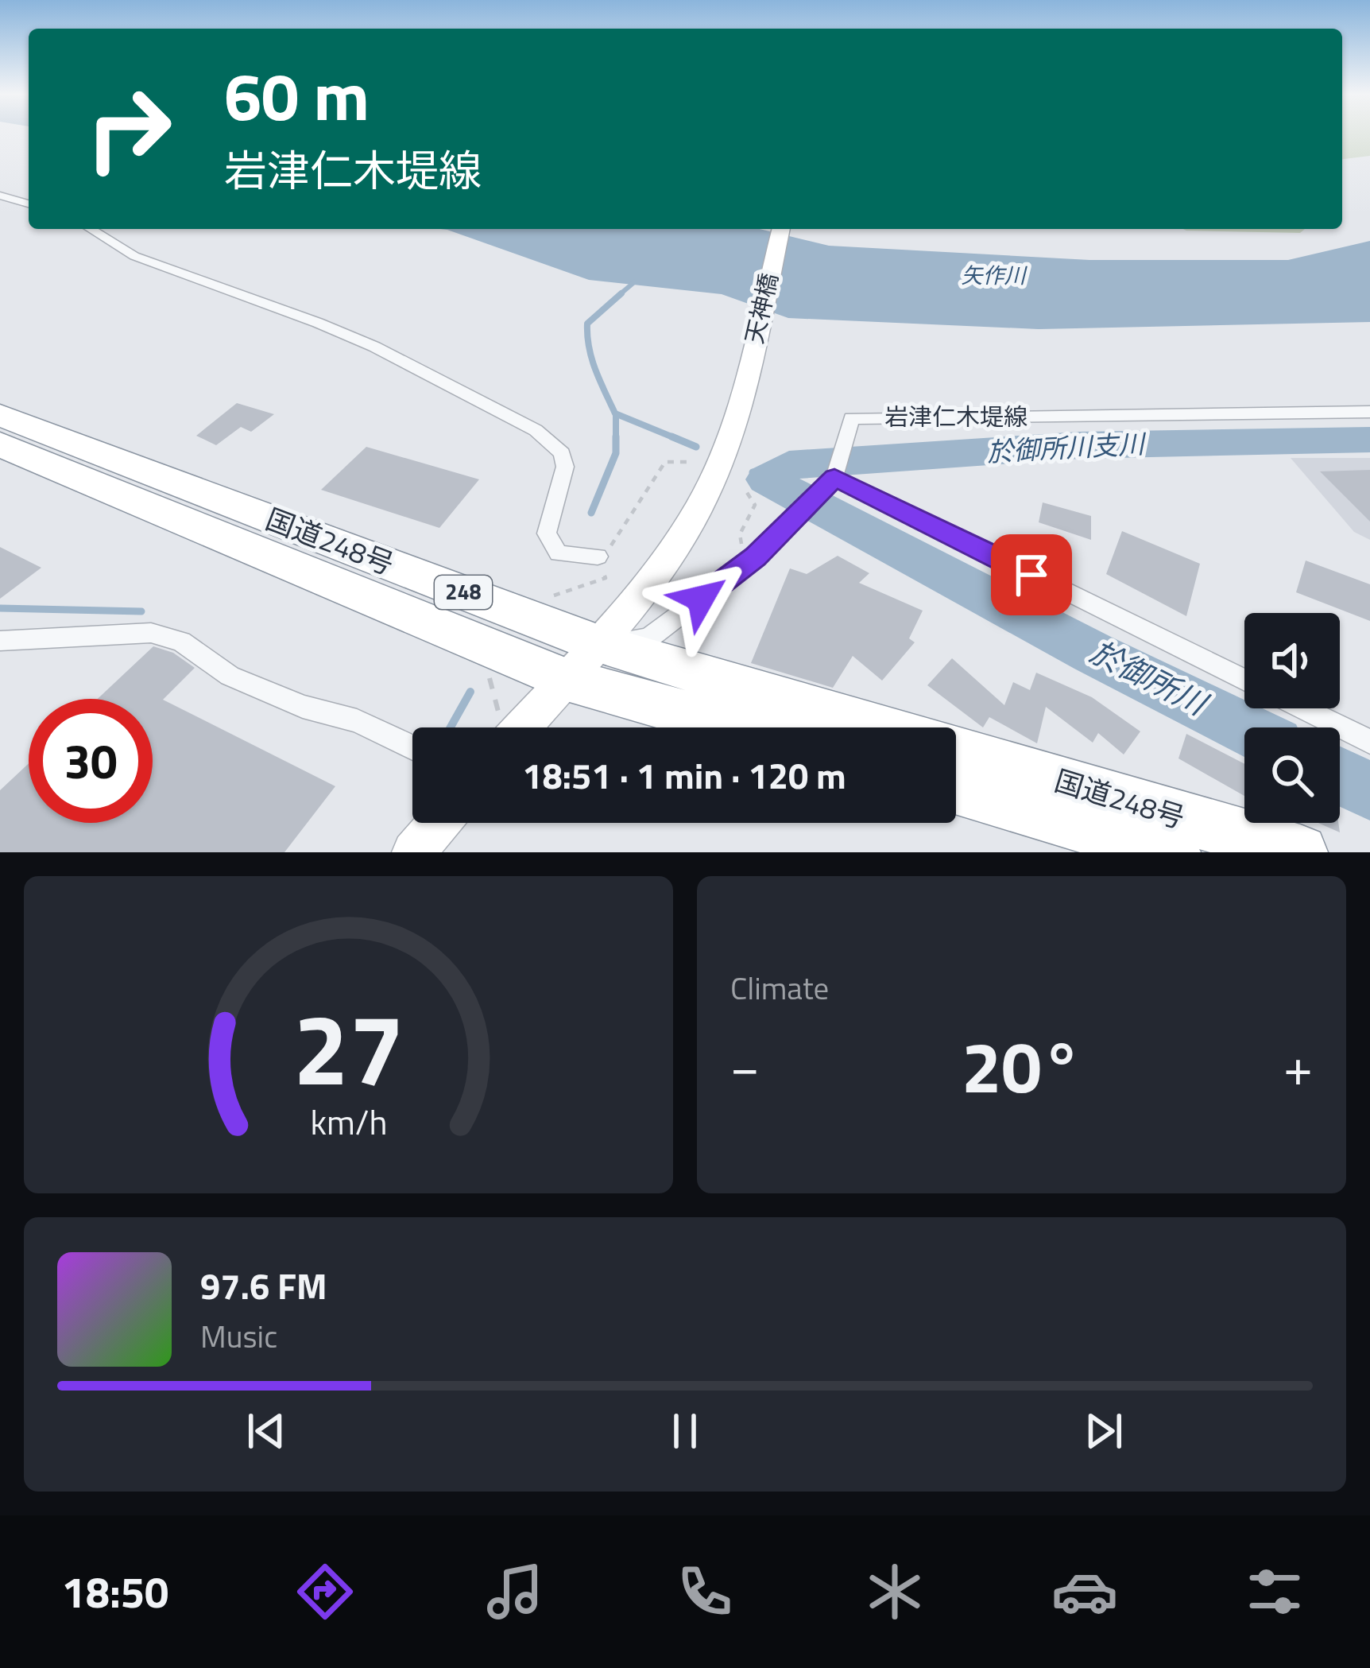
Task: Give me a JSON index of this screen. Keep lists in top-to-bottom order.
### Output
{
  "streets": {
    "highway": ["国道248号", "248"],
    "main road": ["天神橋"],
    "street": ["岩津仁木堤線"]
  },
  "crossings": [
    ["天神橋", "国道248号"]
  ],
  "water": ["矢作川", "於御所川支川", "於御所川"],
  "page": {
    "turn": ["60 m", "岩津仁木堤線"],
    "limit": "30",
    "trip": "18:51 · 1 min · 120 m",
    "tile": "Climate",
    "heat": ["−", "20°", "+"],
    "song": ["97.6 FM", "Music"],
    "tabs": "18:50",
    "gauge": ["27", "km/h"]
  }
}
